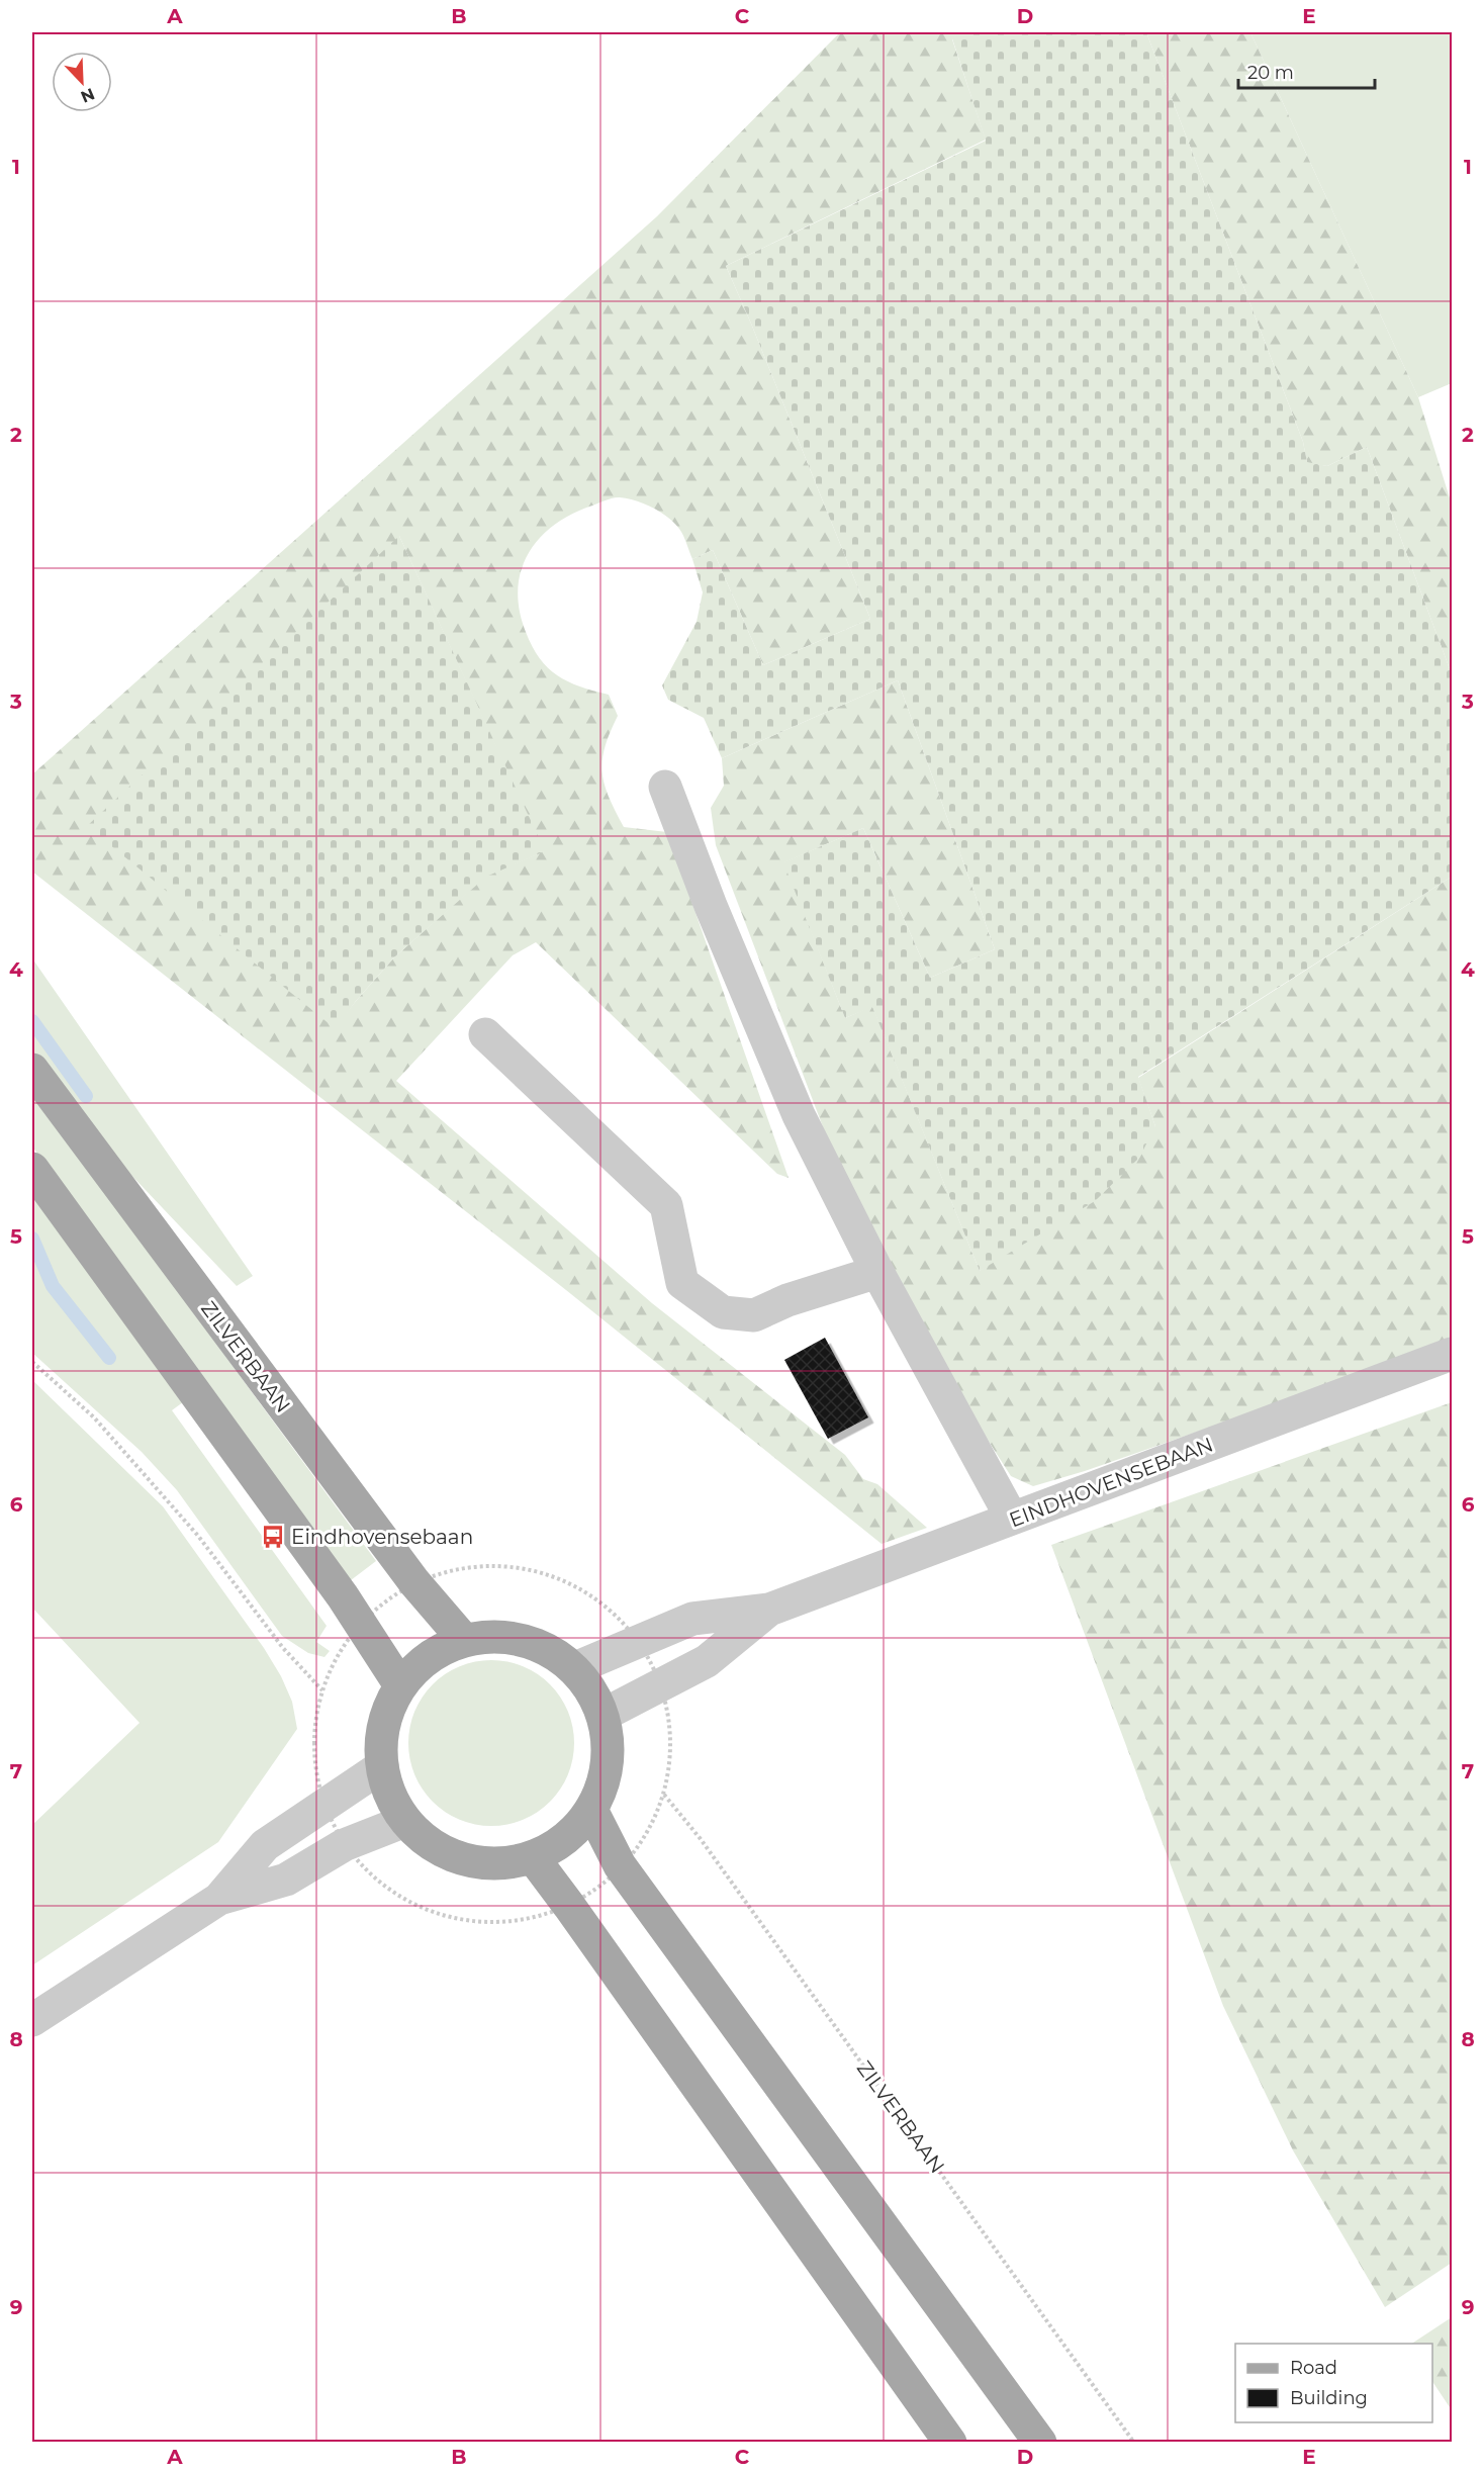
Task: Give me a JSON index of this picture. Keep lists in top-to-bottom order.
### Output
{
  "streets": {
    "main road": ["ZILVERBAAN"],
    "street": ["EINDHOVENSEBAAN"]
  },
  "places": {
    "bus stop": ["Eindhovensebaan"]
  },
  "legend": ["Road", "Building"],
  "scale_bar": "20 m",
  "north": "bottom right",
  "grid": {
    "columns": [
      "A",
      "B",
      "C",
      "D",
      "E"
    ],
    "rows": [
      "1",
      "2",
      "3",
      "4",
      "5",
      "6",
      "7",
      "8",
      "9"
    ]
  }
}
